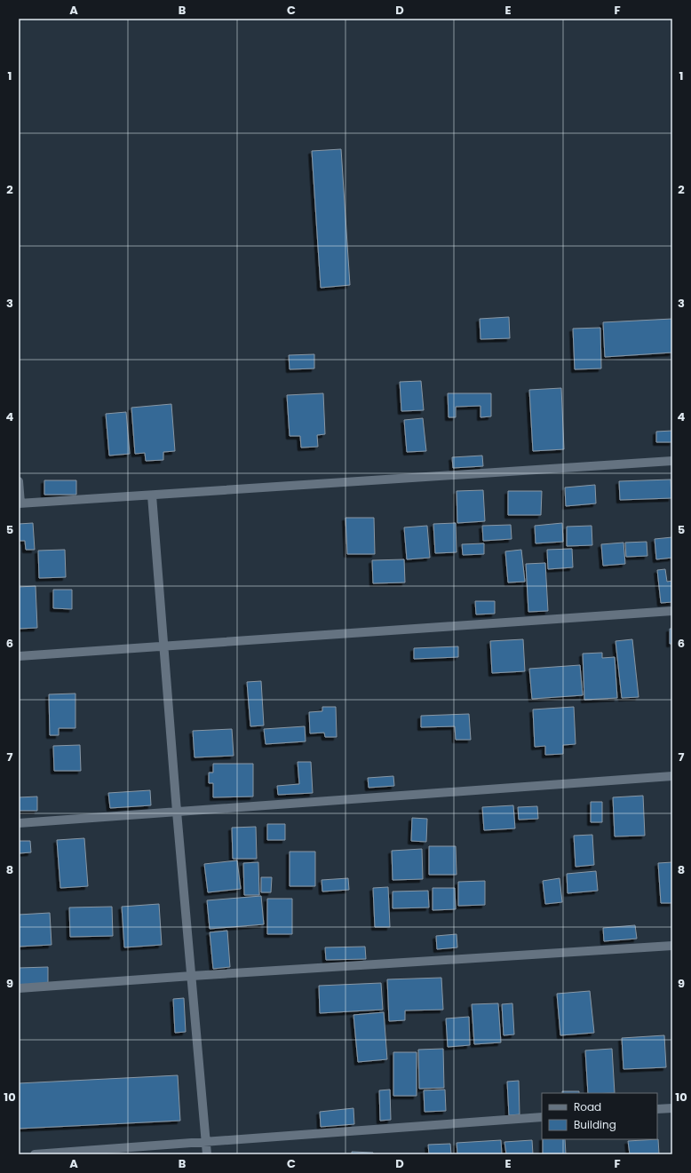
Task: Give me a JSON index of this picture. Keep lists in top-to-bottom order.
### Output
{
  "legend": ["Road", "Building"],
  "grid": {
    "columns": [
      "A",
      "B",
      "C",
      "D",
      "E",
      "F"
    ],
    "rows": [
      "1",
      "2",
      "3",
      "4",
      "5",
      "6",
      "7",
      "8",
      "9",
      "10"
    ]
  }
}
